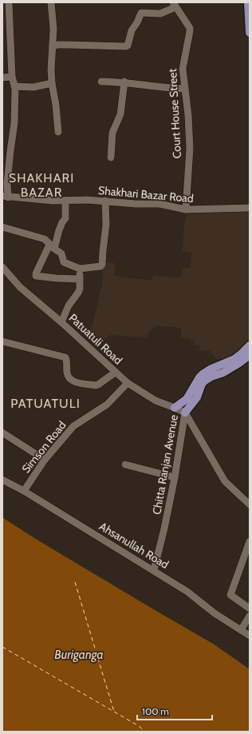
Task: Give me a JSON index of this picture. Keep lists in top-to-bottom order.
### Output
{
  "streets": {
    "main road": ["Chitta Ranjan Avenue"],
    "street": [
      "Court House Street",
      "Shakhari Bazar Road",
      "Patuatuli Road",
      "Simson Road",
      "Ahsanullah Road"
    ]
  },
  "crossings": [
    ["Court House Street", "Shakhari Bazar Road"],
    ["Patuatuli Road", "Simson Road"],
    ["Patuatuli Road", "Chitta Ranjan Avenue"],
    ["Simson Road", "Ahsanullah Road"],
    ["Chitta Ranjan Avenue", "Ahsanullah Road"]
  ],
  "districts": ["SHAKHARI BAZAR", "PATUATULI"],
  "water": ["Buriganga"],
  "scale_bar": "100 m"
}
